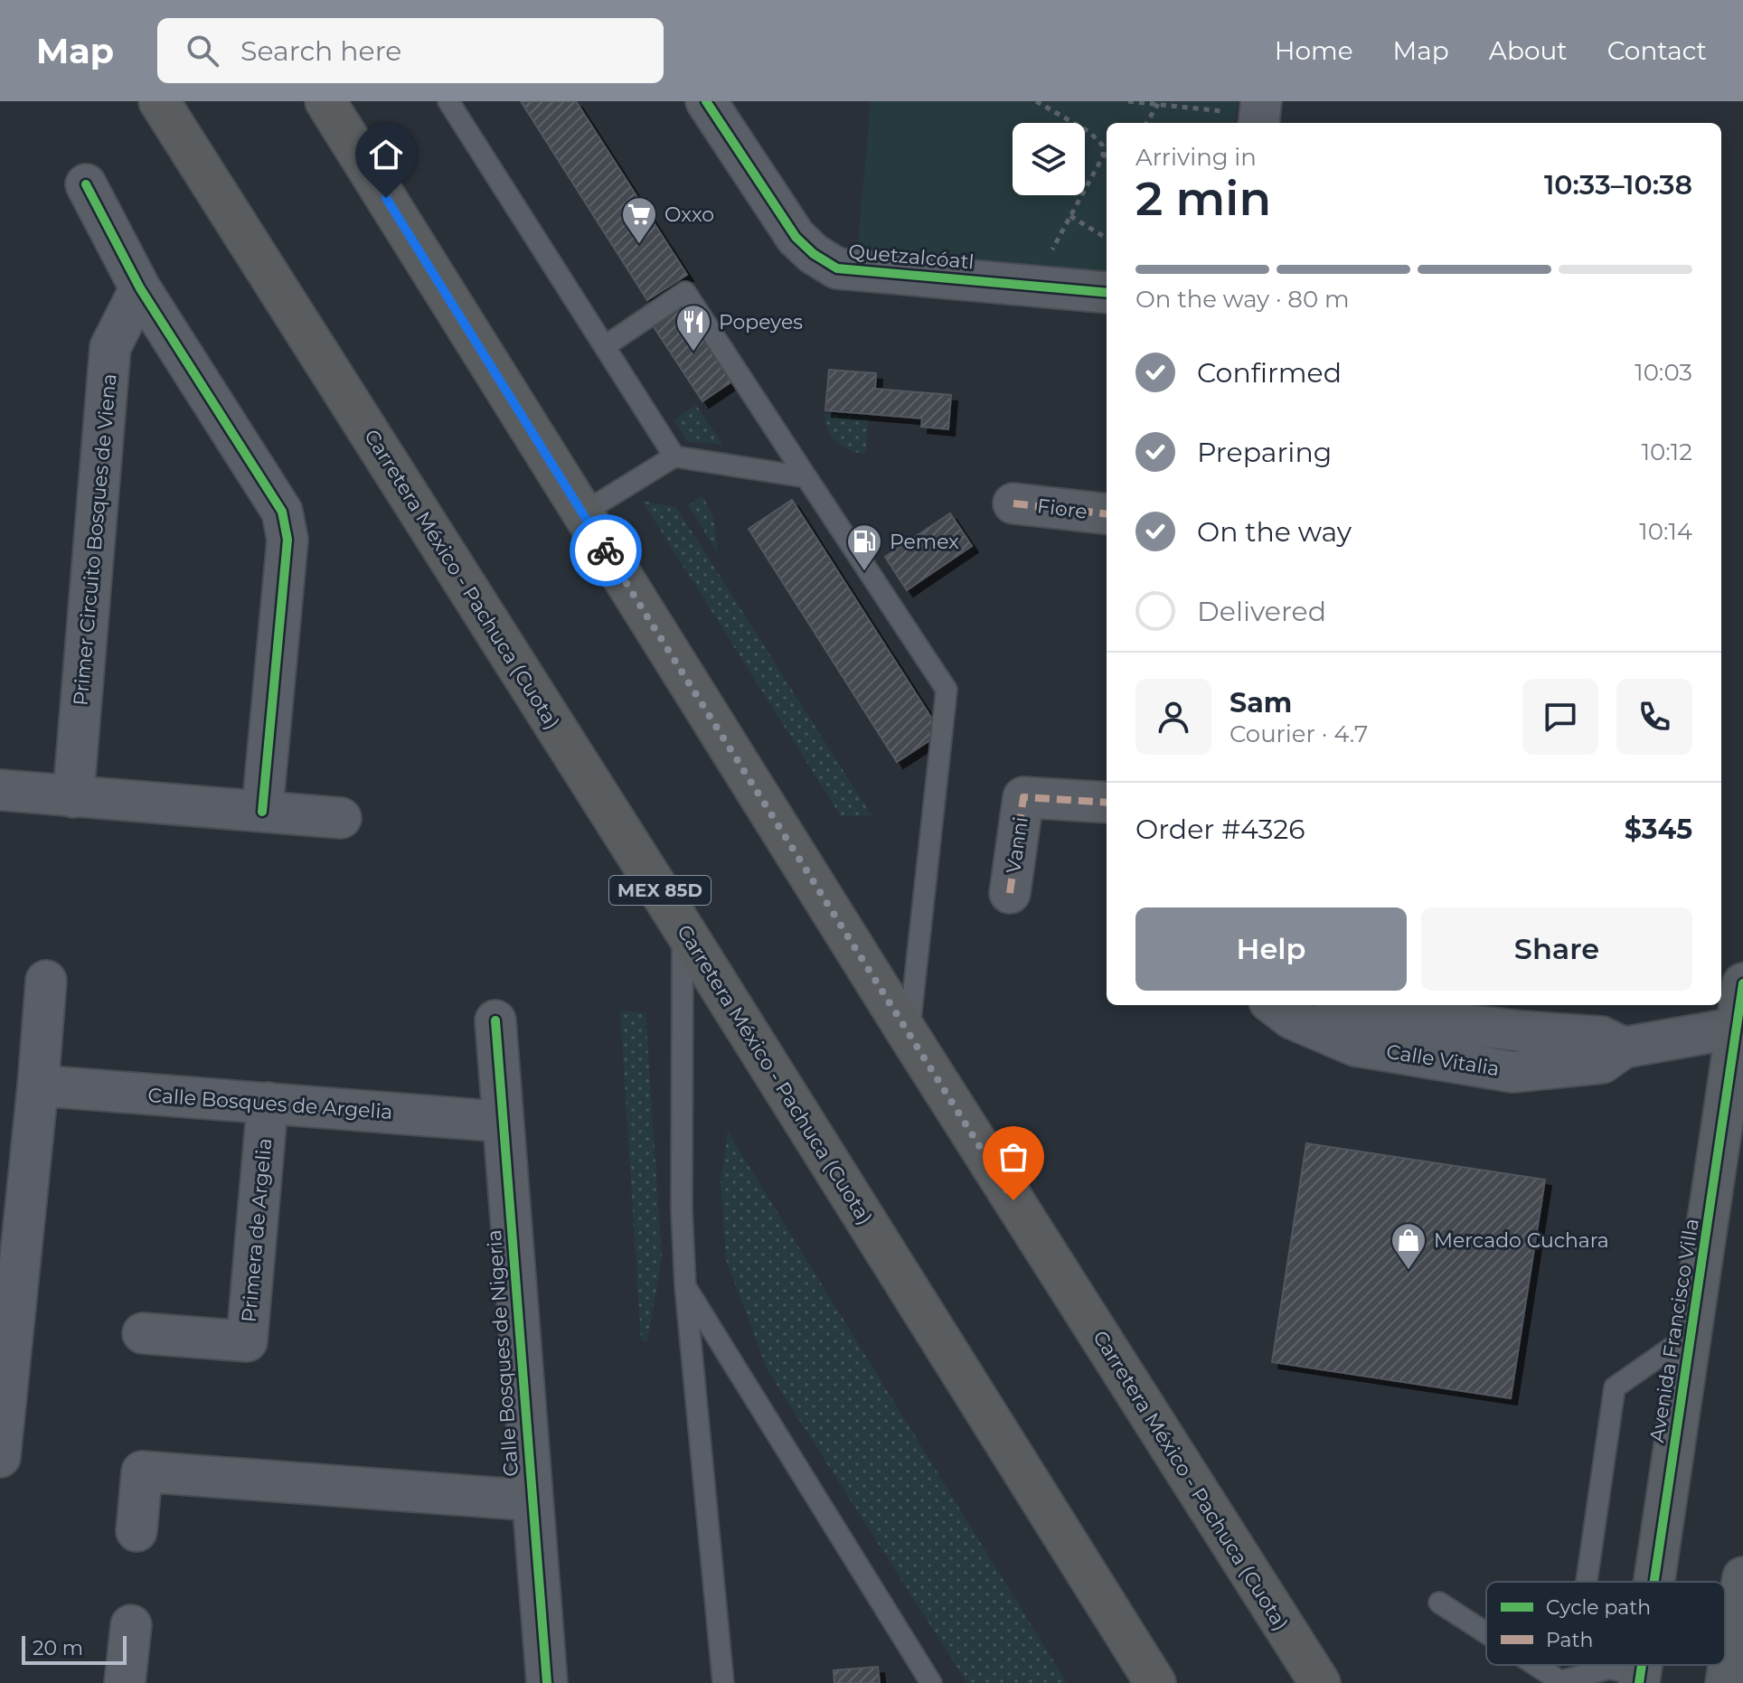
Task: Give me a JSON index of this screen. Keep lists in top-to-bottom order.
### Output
{
  "streets": {
    "highway": ["Carretera México - Pachuca (Cuota)", "MEX 85D"],
    "street": [
      "Quetzalcóatl",
      "Fiore",
      "Primer Circuito Bosques de Viena",
      "Vanni",
      "Calle Vitalia",
      "Calle Bosques de Argelia",
      "Primera de Argelia",
      "Avenida Francisco Villa",
      "Calle Bosques de Nigeria"
    ]
  },
  "crossings": [
    ["Calle Vitalia", "Avenida Francisco Villa"],
    ["Calle Bosques de Argelia", "Primera de Argelia"],
    ["Calle Bosques de Argelia", "Calle Bosques de Nigeria"]
  ],
  "places": {
    "supermarket": ["Oxxo"],
    "restaurant": ["Popeyes"],
    "fuel station": ["Pemex"],
    "shop": ["Mercado Cuchara"]
  },
  "legend": ["Cycle path", "Path"],
  "scale_bar": "20 m",
  "page": {
    "header": "Map",
    "search": "Search here",
    "nav": [
      "Home",
      "Map",
      "About",
      "Contact"
    ],
    "heading": ["2 min", "Arriving in", "10:33–10:38"],
    "panel": [
      "Sam",
      "Courier · 4.7",
      "Order #4326",
      "$345"
    ],
    "bar": "On the way · 80 m",
    "list": [
      ["Confirmed", "10:03"],
      ["Preparing", "10:12"],
      ["On the way", "10:14"],
      "Delivered"
    ],
    "buttons": ["Help", "Share"],
    "scale": "20 m"
  }
}
